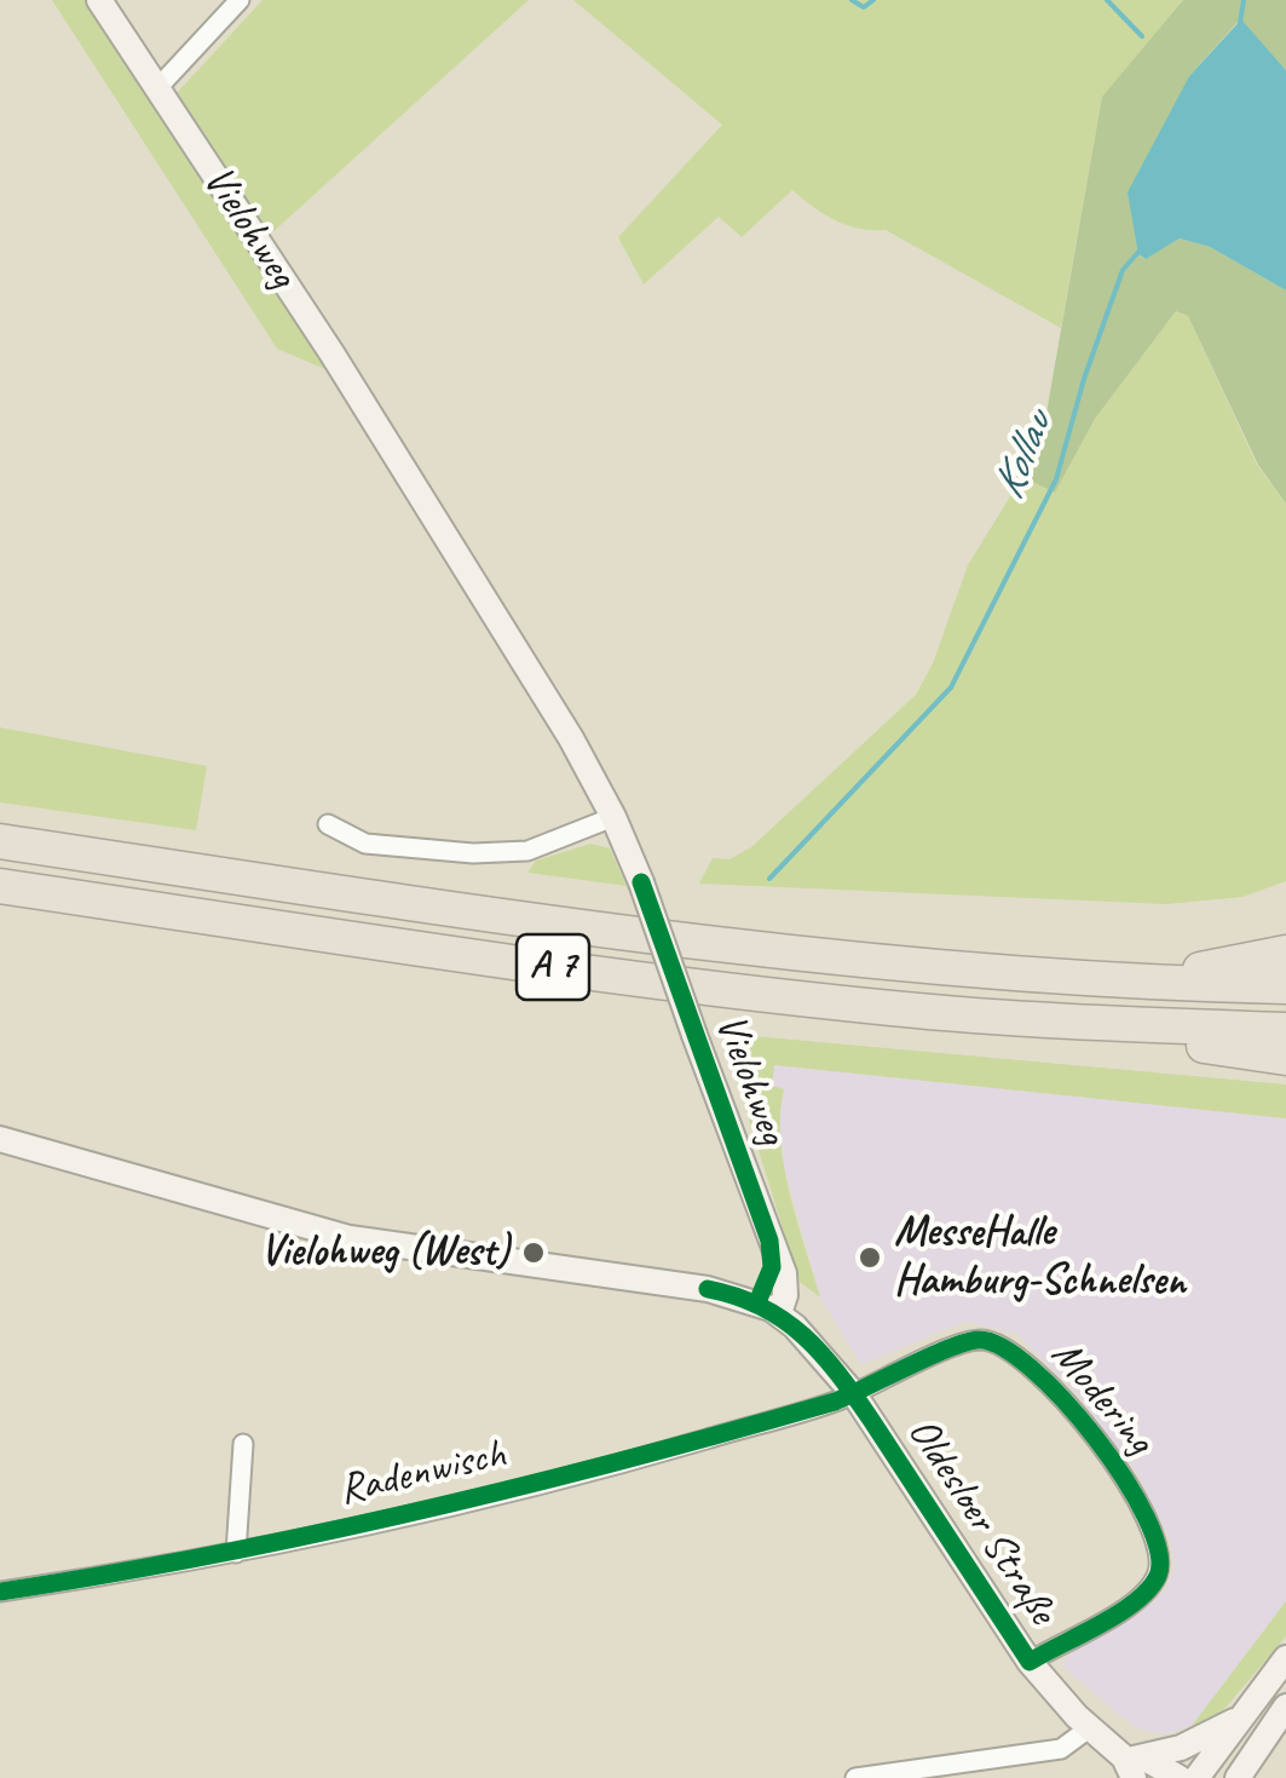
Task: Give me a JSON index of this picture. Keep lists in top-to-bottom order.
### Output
{
  "streets": {
    "highway": ["A 7"],
    "main road": ["Vielohweg", "Oldesloer Straße"],
    "street": ["Modering", "Radenwisch"]
  },
  "crossings": [
    ["Vielohweg", "Oldesloer Straße"],
    ["Modering", "Radenwisch"],
    ["Modering", "Oldesloer Straße"],
    ["Radenwisch", "Oldesloer Straße"]
  ],
  "water": ["Kollau"],
  "places": ["Vielohweg (West)", "MesseHalle Hamburg-Schnelsen"]
}
